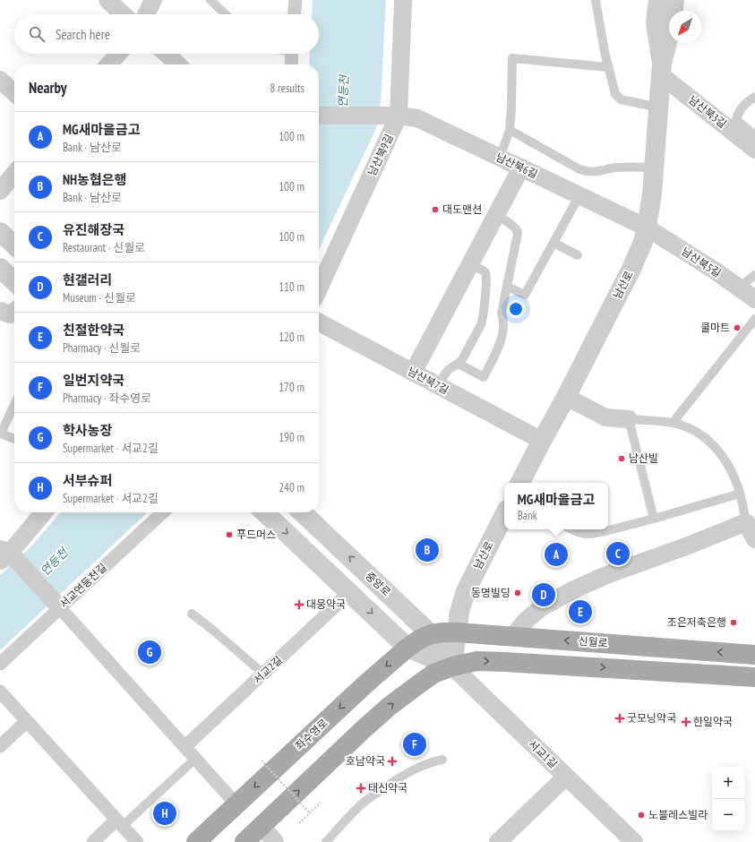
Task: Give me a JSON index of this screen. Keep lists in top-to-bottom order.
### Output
{
  "streets": {
    "main road": ["신월로", "좌수영로"],
    "street": [
      "남산북3길",
      "남산북9길",
      "남산북6길",
      "남산북5길",
      "남산로",
      "남산북7길",
      "중앙로",
      "서교연등천길",
      "서교2길",
      "서교1길"
    ]
  },
  "crossings": [
    ["남산북3길", "남산로"],
    ["남산북9길", "남산북6길"],
    ["남산북6길", "남산북5길"],
    ["남산북6길", "남산로"],
    ["남산북5길", "남산로"],
    ["남산로", "남산북7길"],
    ["남산로", "중앙로"],
    ["남산로", "신월로"],
    ["남산로", "서교1길"],
    ["중앙로", "신월로"],
    ["중앙로", "좌수영로"],
    ["중앙로", "서교1길"],
    ["신월로", "좌수영로"]
  ],
  "water": ["연등천"],
  "places": {
    "other": [
      "대도맨션",
      "쿨마트",
      "남산빌",
      "푸드머스",
      "동명빌딩",
      "조은저축은행",
      "노블레스빌라"
    ],
    "health": [
      "대웅약국",
      "굿모닝약국",
      "한일약국",
      "호남약국",
      "태신약국"
    ]
  },
  "north": "bottom left",
  "page": {
    "search": "Search here",
    "heading": ["Nearby", "8 results"],
    "list": [
      {
        "mark": "A",
        "name": "MG새마을금고",
        "note": "Bank · 남산로",
        "value": "100 m"
      },
      {
        "mark": "B",
        "name": "NH농협은행",
        "note": "Bank · 남산로",
        "value": "100 m"
      },
      {
        "mark": "C",
        "name": "유진해장국",
        "note": "Restaurant · 신월로",
        "value": "100 m"
      },
      {
        "mark": "D",
        "name": "현갤러리",
        "note": "Museum · 신월로",
        "value": "110 m"
      },
      {
        "mark": "E",
        "name": "친절한약국",
        "note": "Pharmacy · 신월로",
        "value": "120 m"
      },
      {
        "mark": "F",
        "name": "일번지약국",
        "note": "Pharmacy · 좌수영로",
        "value": "170 m"
      },
      {
        "mark": "G",
        "name": "학사농장",
        "note": "Supermarket · 서교2길",
        "value": "190 m"
      },
      {
        "mark": "H",
        "name": "서부슈퍼",
        "note": "Supermarket · 서교2길",
        "value": "240 m"
      }
    ],
    "popup": ["MG새마을금고", "Bank"],
    "pins": [
      "B",
      "C",
      "A",
      "D",
      "E",
      "G",
      "F",
      "H"
    ],
    "map_buttons": ["+", "−"]
  }
}
